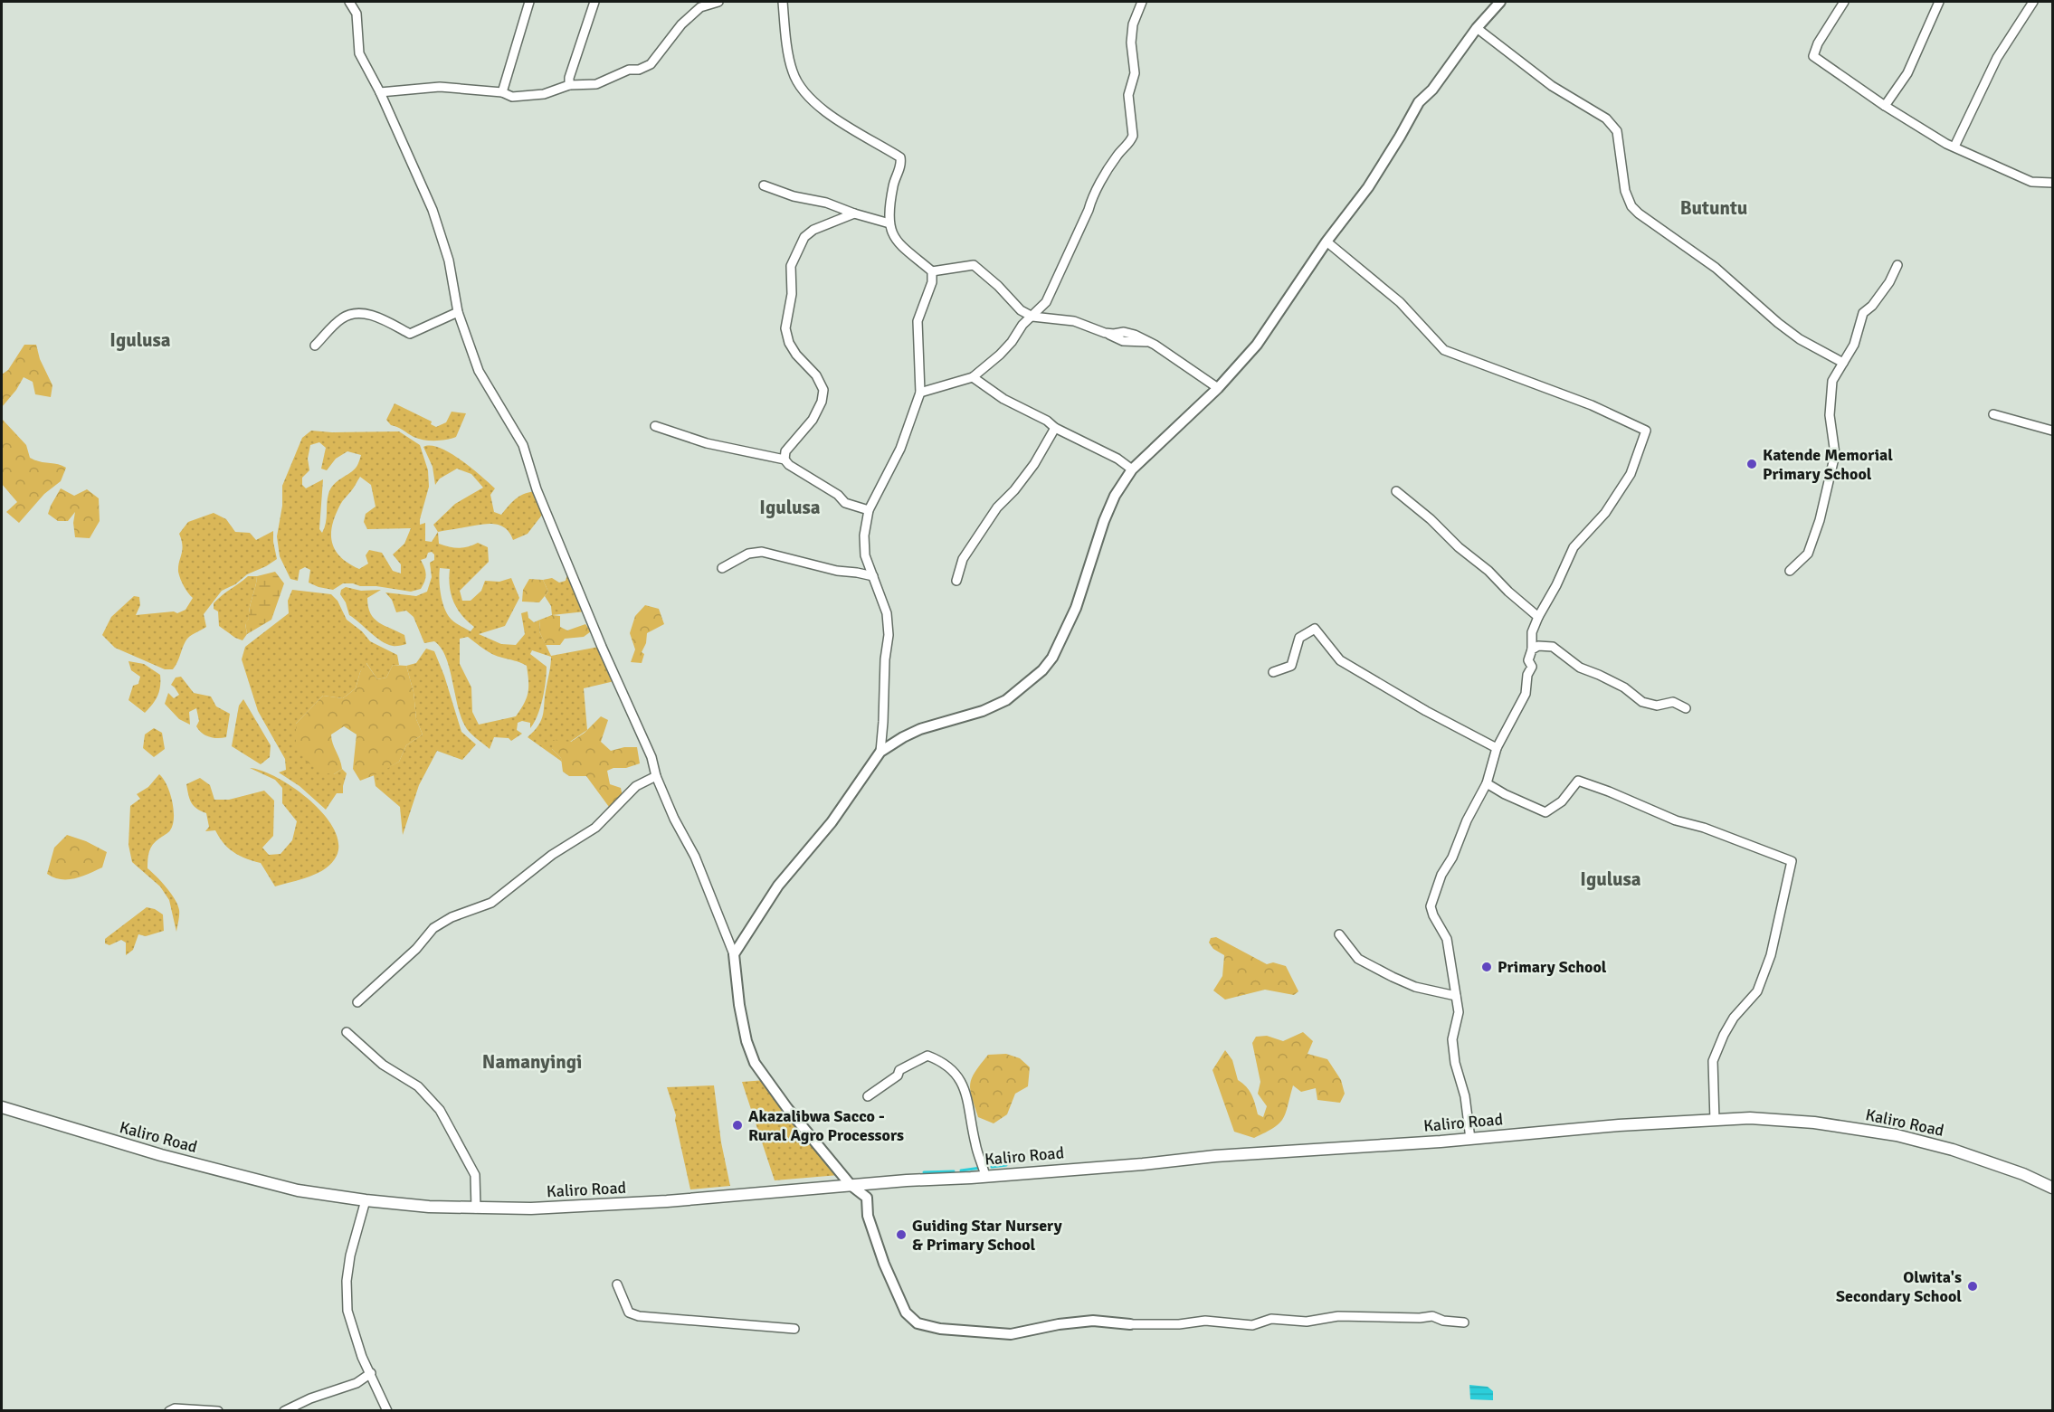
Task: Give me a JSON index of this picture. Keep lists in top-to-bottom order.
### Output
{
  "streets": {
    "main road": ["Kaliro Road"]
  },
  "districts": [
    "Butuntu",
    "Igulusa",
    "Igulusa",
    "Igulusa",
    "Namanyingi"
  ],
  "places": [
    "Katende Memorial Primary School",
    "Primary School",
    "Akazalibwa Sacco - Rural Agro Processors",
    "Guiding Star Nursery & Primary School",
    "Olwita's Secondary School"
  ]
}
